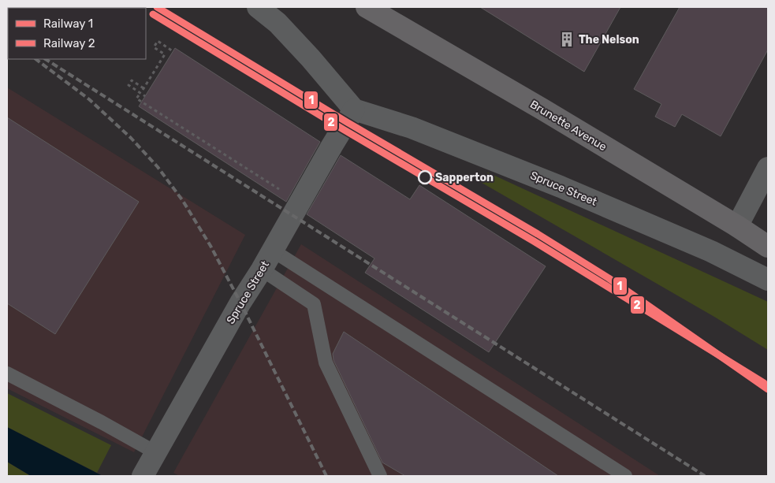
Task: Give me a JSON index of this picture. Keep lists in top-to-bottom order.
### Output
{
  "streets": {
    "main road": ["Brunette Avenue"],
    "street": ["Spruce Street"]
  },
  "places": {
    "building": ["The Nelson"],
    "other": ["Sapperton"]
  },
  "lines": ["rail line 1", "rail line 2"],
  "legend": ["Railway 1", "Railway 2"]
}
